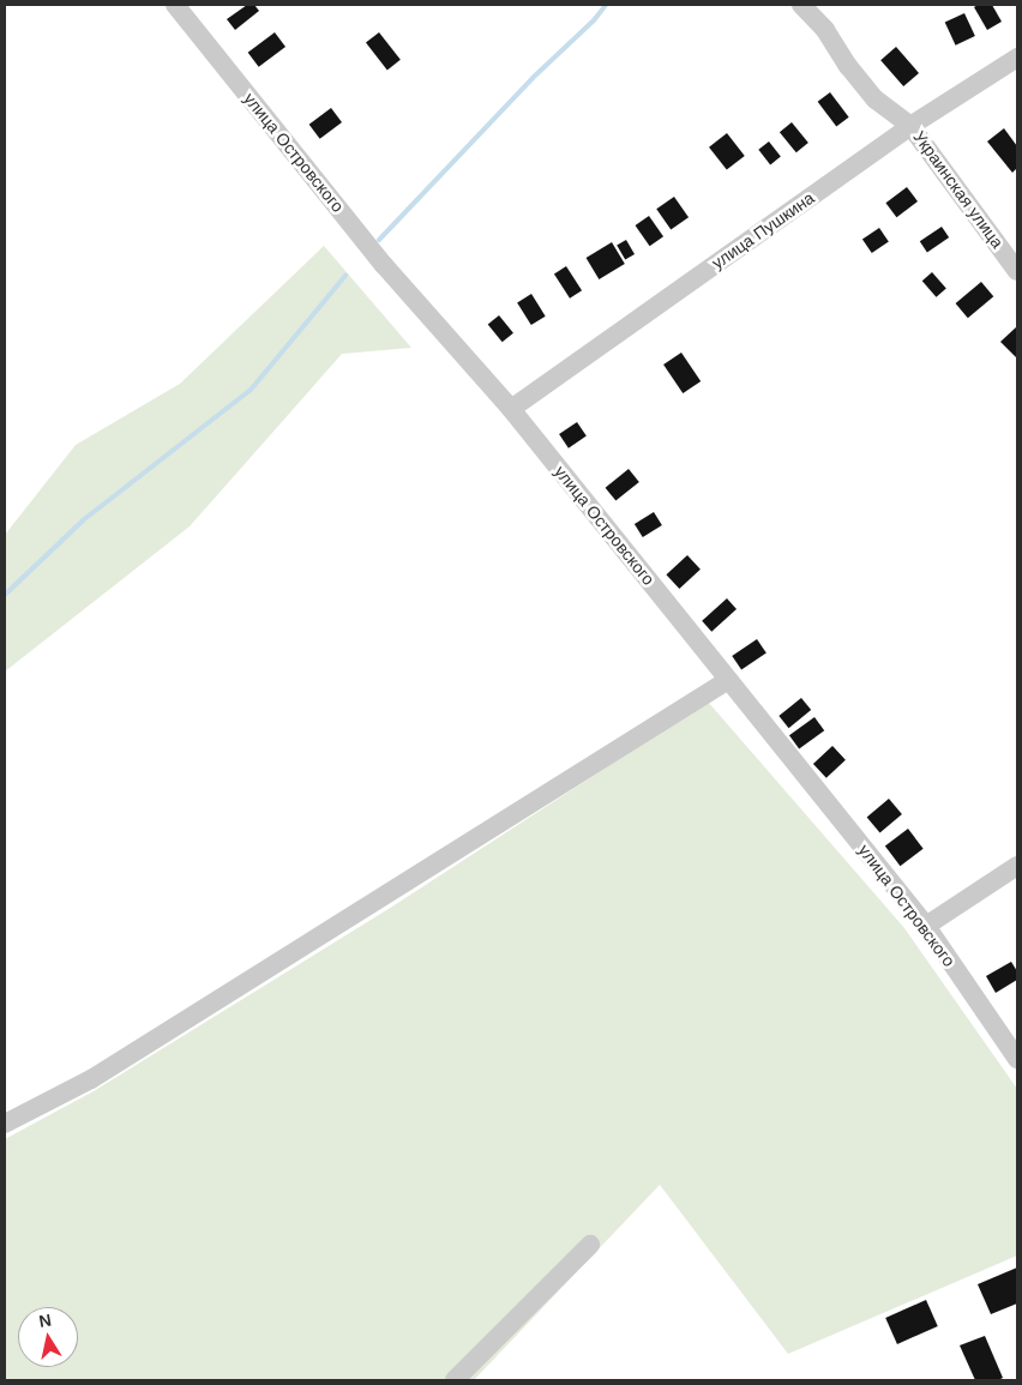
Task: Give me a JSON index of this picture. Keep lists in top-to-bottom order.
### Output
{
  "streets": {
    "street": ["улица Островского", "Украинская улица", "улица Пушкина"]
  },
  "crossings": [
    ["улица Островского", "улица Пушкина"],
    ["Украинская улица", "улица Пушкина"]
  ],
  "north": "top"
}
